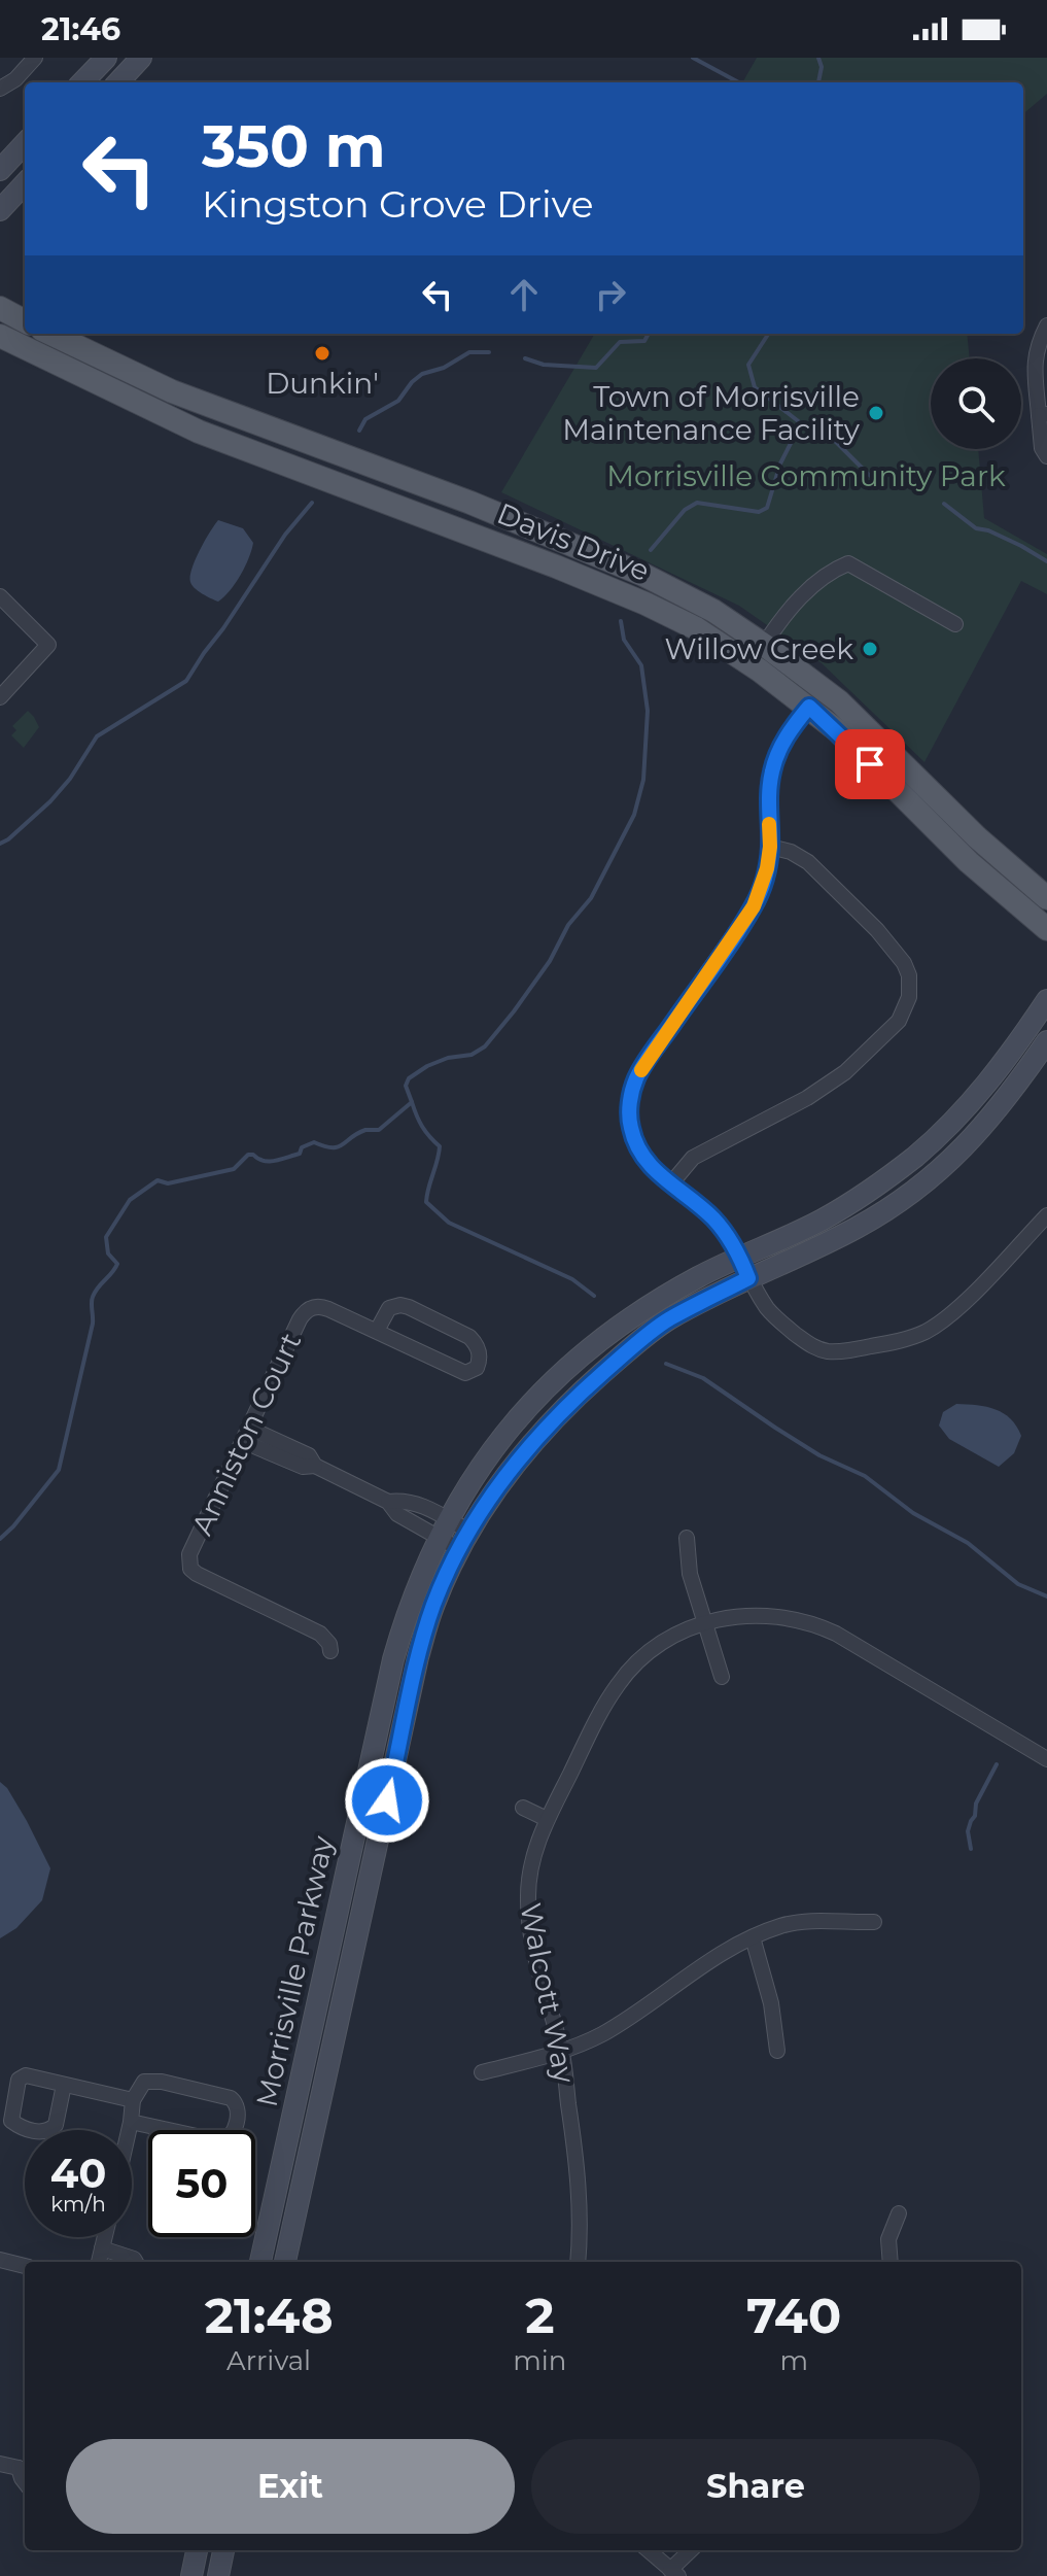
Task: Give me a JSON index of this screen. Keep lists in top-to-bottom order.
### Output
{
  "streets": {
    "main road": ["Davis Drive", "Morrisville Parkway"],
    "street": ["Anniston Court", "Walcott Way"]
  },
  "parks": ["Morrisville Community Park"],
  "places": ["Dunkin'", "Town of Morrisville Maintenance Facility", "Willow Creek"],
  "page": {
    "status": "21:46",
    "turn": ["350 m", "Kingston Grove Drive"],
    "speed": "40 km/h",
    "limit": "50",
    "eta": [
      "21:48",
      "Arrival",
      "2",
      "min",
      "740",
      "m"
    ],
    "buttons": ["Exit", "Share"]
  }
}
